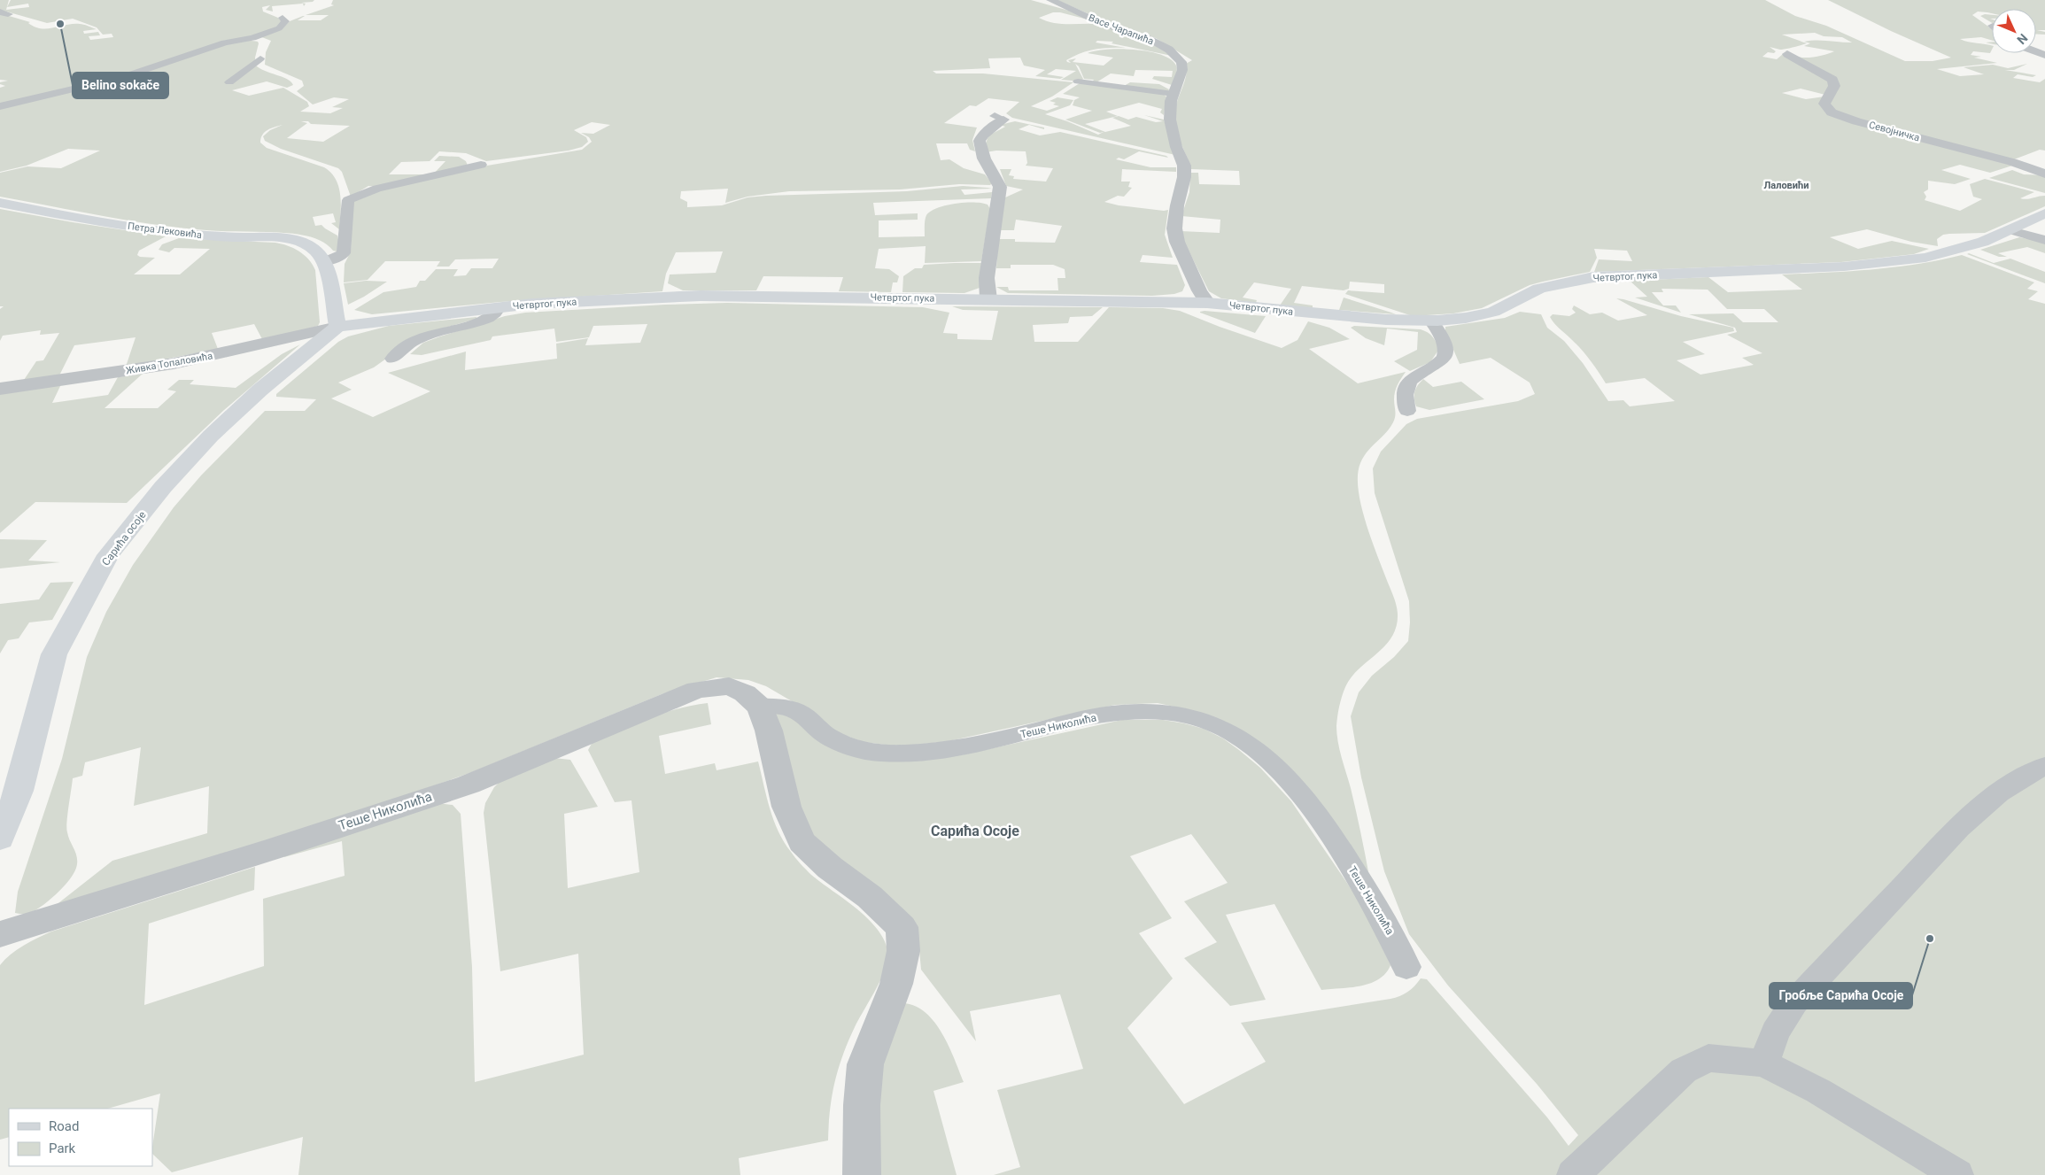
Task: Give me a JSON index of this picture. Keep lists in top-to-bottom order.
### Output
{
  "streets": {
    "street": [
      "Васе Чарапића",
      "Севојничка",
      "Петра Лековића",
      "Четвртог пука",
      "Живка Топаловића",
      "Сарића осоје",
      "Теше Николића"
    ]
  },
  "crossings": [
    ["Васе Чарапића", "Четвртог пука"],
    ["Четвртог пука", "Живка Топаловића"],
    ["Четвртог пука", "Сарића осоје"],
    ["Живка Топаловића", "Сарића осоје"]
  ],
  "districts": ["Лаловићи", "Сарића Осоје"],
  "places": ["Belino sokače", "Гробље Сарића Осоје"],
  "legend": ["Road", "Park"],
  "north": "bottom right"
}
